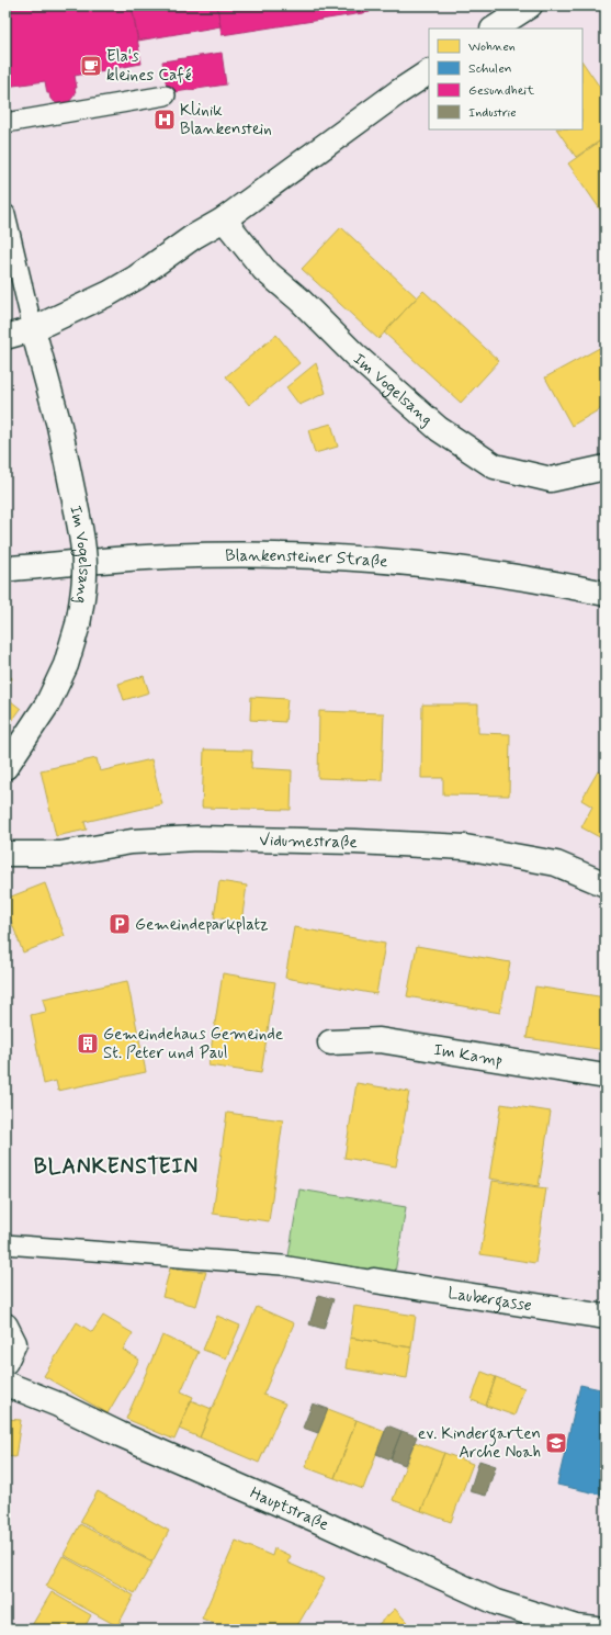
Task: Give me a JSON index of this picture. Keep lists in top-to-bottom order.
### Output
{
  "streets": {
    "street": [
      "Im Vogelsang",
      "Blankensteiner Straße",
      "Vidumestraße",
      "Im Kamp",
      "Laubergasse",
      "Hauptstraße"
    ]
  },
  "districts": ["BLANKENSTEIN"],
  "places": {
    "cafe": ["Ela's kleines Café"],
    "hospital": ["Klinik Blankenstein"],
    "parking": ["Gemeindeparkplatz"],
    "building": ["Gemeindehaus Gemeinde St. Peter und Paul"],
    "school or university": ["ev. Kindergarten Arche Noah"]
  },
  "legend": [
    "Wohnen",
    "Schulen",
    "Gesundheit",
    "Industrie"
  ]
}
